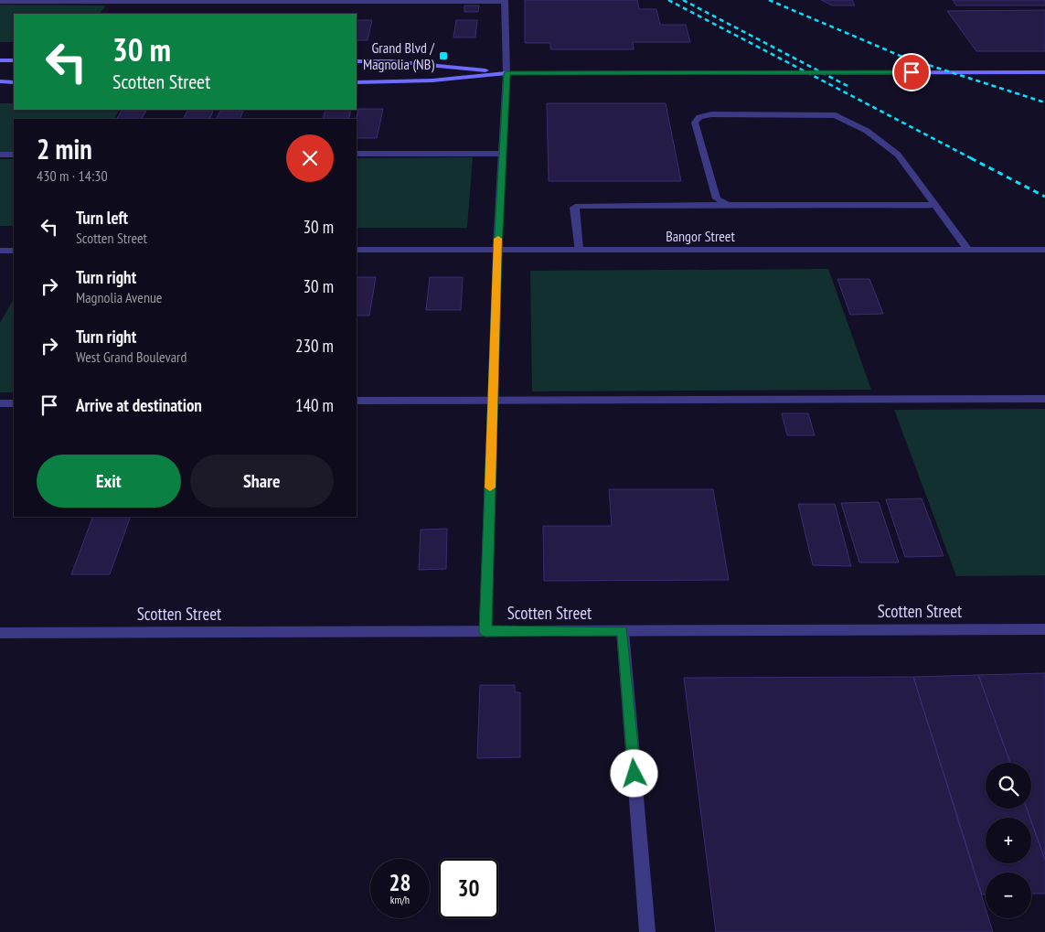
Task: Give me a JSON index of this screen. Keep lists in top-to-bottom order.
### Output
{
  "streets": {
    "street": ["Bangor Street", "Scotten Street"]
  },
  "places": {
    "transit": ["Grand Blvd / Magnolia (NB)"]
  },
  "page": {
    "turn": ["30 m", "Scotten Street"],
    "heading": ["2 min", "430 m · 14:30"],
    "list": [
      {
        "name": "Turn left",
        "note": "Scotten Street",
        "value": "30 m"
      },
      {
        "name": "Turn right",
        "note": "Magnolia Avenue",
        "value": "30 m"
      },
      {
        "name": "Turn right",
        "note": "West Grand Boulevard",
        "value": "230 m"
      },
      {
        "name": "Arrive at destination",
        "value": "140 m"
      }
    ],
    "buttons": ["Exit", "Share"],
    "map_buttons": ["+", "−"],
    "speed": "28 km/h",
    "limit": "30"
  }
}
